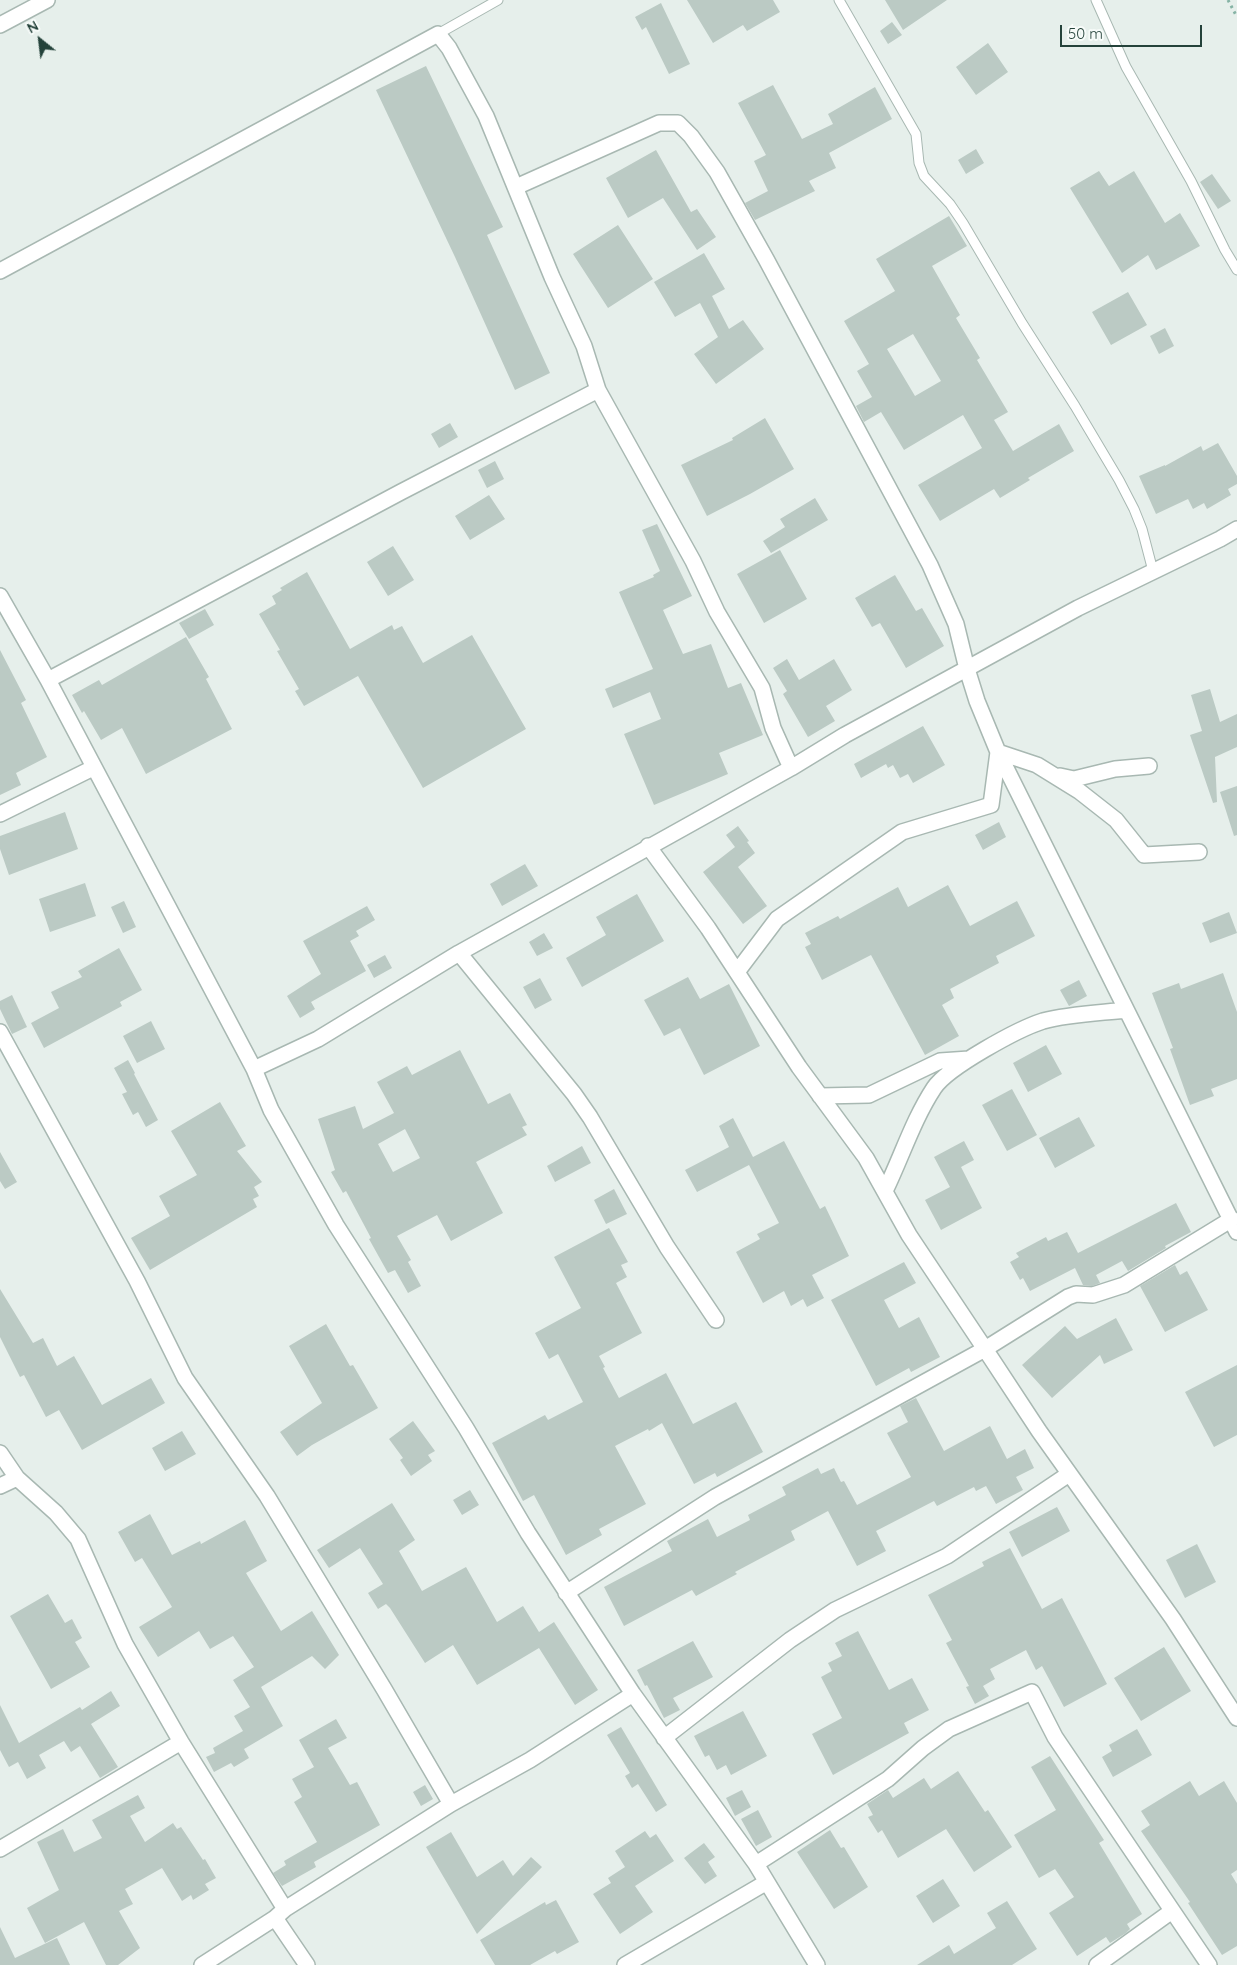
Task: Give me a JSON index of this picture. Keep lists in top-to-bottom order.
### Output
{
  "scale_bar": "50 m",
  "north": "top left"
}
